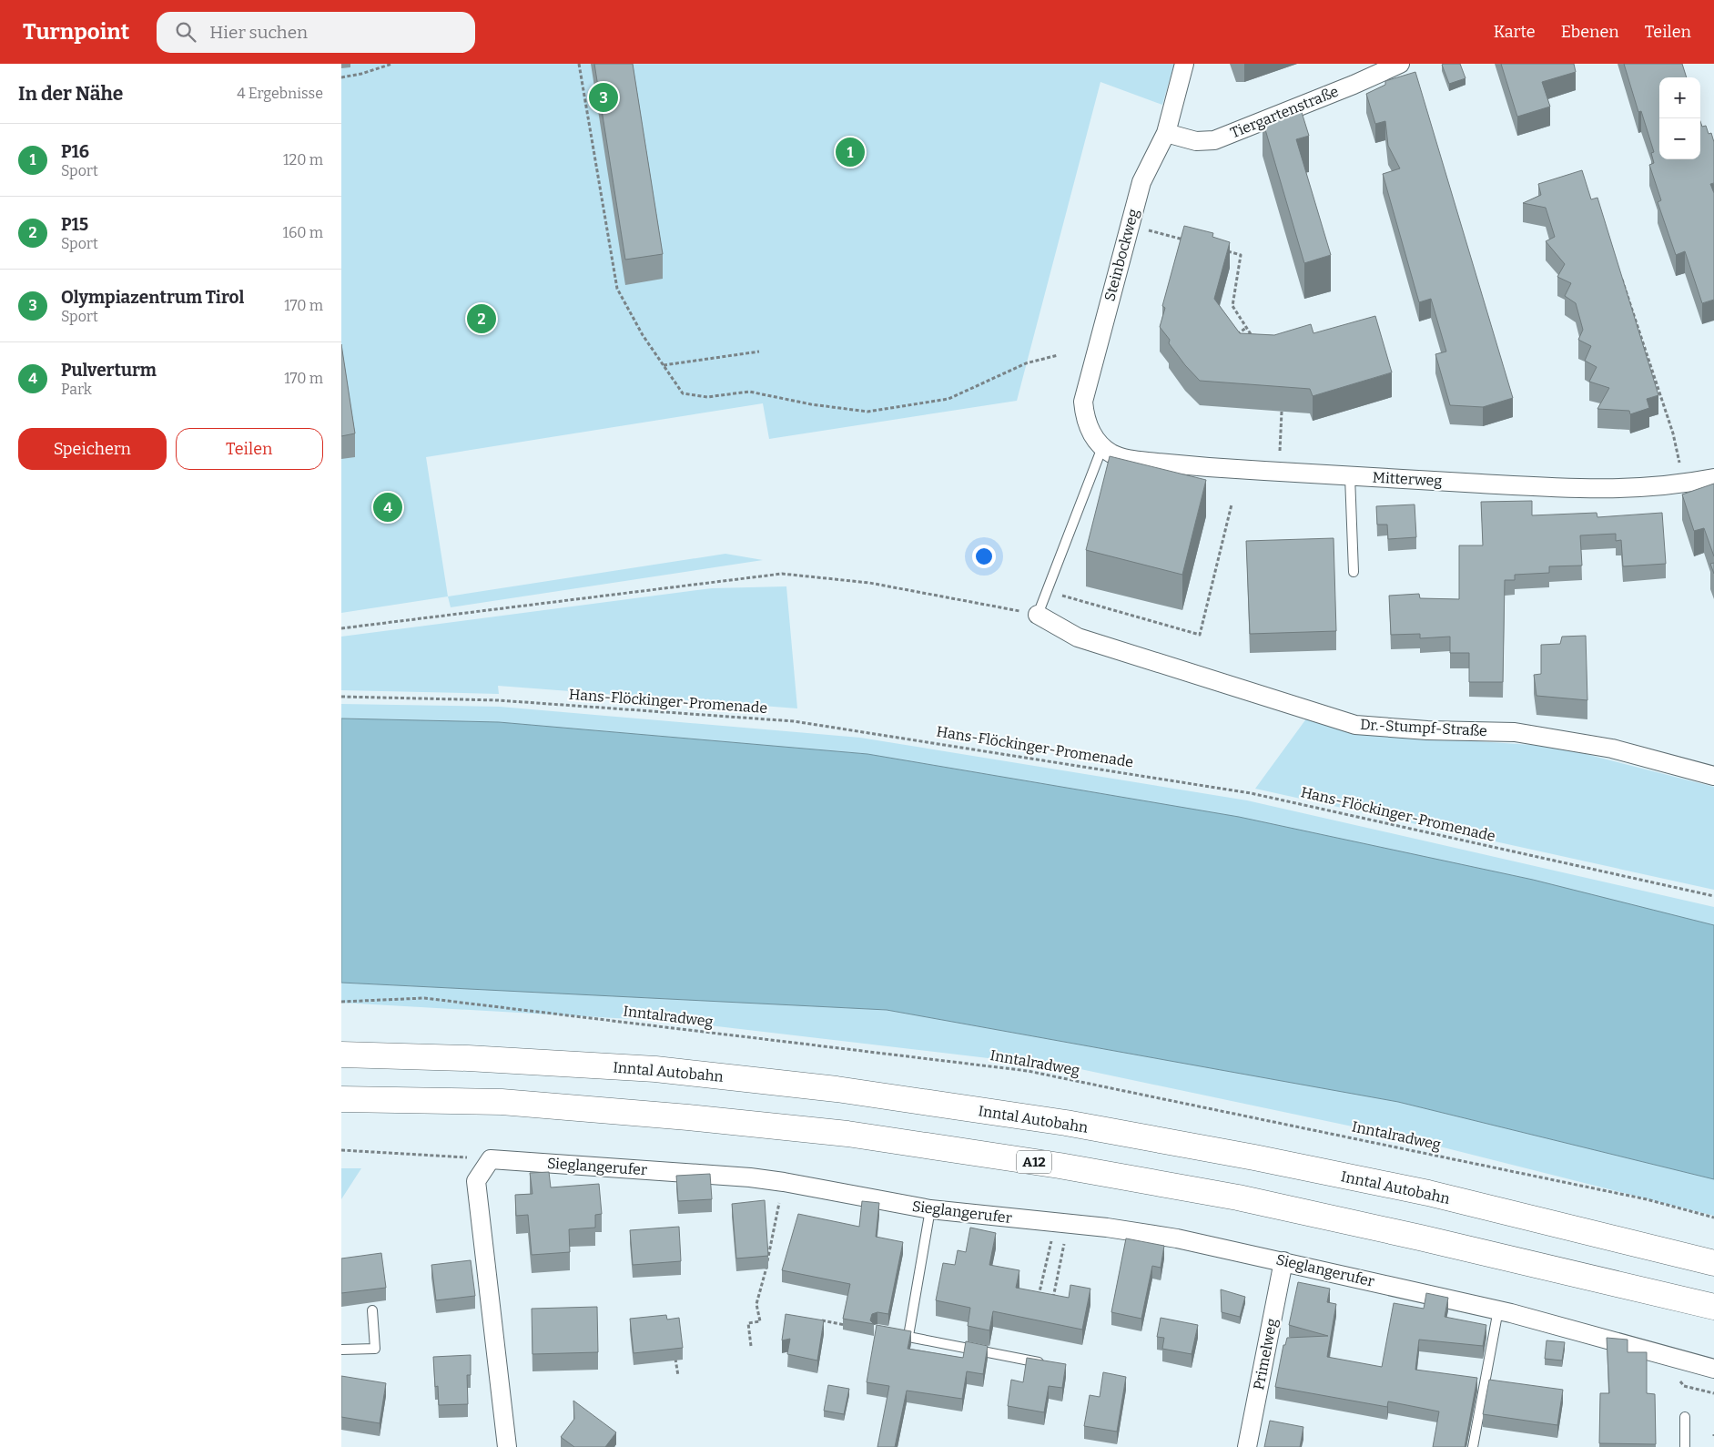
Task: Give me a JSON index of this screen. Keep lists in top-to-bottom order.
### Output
{
  "streets": {
    "highway": ["Inntal Autobahn", "A12"],
    "street": [
      "Tiergartenstraße",
      "Steinbockweg",
      "Mitterweg",
      "Dr.-Stumpf-Straße",
      "Sieglangerufer",
      "Primelweg"
    ],
    "path": ["Hans-Flöckinger-Promenade", "Inntalradweg"]
  },
  "crossings": [
    ["Tiergartenstraße", "Steinbockweg"],
    ["Steinbockweg", "Mitterweg"],
    ["Sieglangerufer", "Primelweg"]
  ],
  "page": {
    "header": "Turnpoint",
    "search": "Hier suchen",
    "nav": ["Karte", "Ebenen", "Teilen"],
    "heading": ["In der Nähe", "4 Ergebnisse"],
    "map_buttons": ["+", "−"],
    "pins": [
      "3",
      "1",
      "2",
      "4"
    ],
    "list": [
      {
        "mark": "1",
        "name": "P16",
        "note": "Sport",
        "value": "120 m"
      },
      {
        "mark": "2",
        "name": "P15",
        "note": "Sport",
        "value": "160 m"
      },
      {
        "mark": "3",
        "name": "Olympiazentrum Tirol",
        "note": "Sport",
        "value": "170 m"
      },
      {
        "mark": "4",
        "name": "Pulverturm",
        "note": "Park",
        "value": "170 m"
      }
    ],
    "buttons": ["Speichern", "Teilen"]
  }
}
